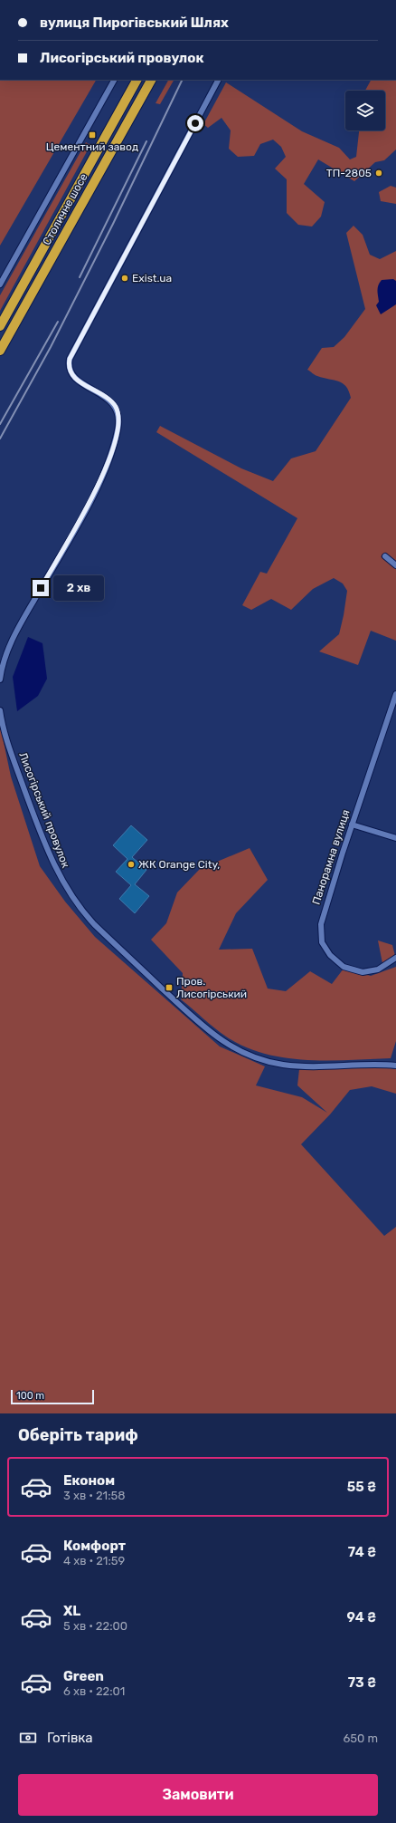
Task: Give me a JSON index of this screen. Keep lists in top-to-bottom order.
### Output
{
  "streets": {
    "highway": ["Столичне шосе"],
    "street": ["Лисогірський провулок", "Панорамна вулиця"]
  },
  "places": {
    "transit": ["Цементний завод", "Пров. Лисогірський"],
    "other": ["ТП-2805", "Exist.ua", "ЖК Orange City,"]
  },
  "scale_bar": "100 m",
  "page": {
    "banner": ["вулиця Пирогівський Шлях", "Лисогірський провулок"],
    "bubble": "2 хв",
    "scale": "100 m",
    "heading": "Оберіть тариф",
    "list": [
      {
        "name": "Економ",
        "note": "3 хв · 21:58",
        "value": "55 ₴"
      },
      {
        "name": "Комфорт",
        "note": "4 хв · 21:59",
        "value": "74 ₴"
      },
      {
        "name": "XL",
        "note": "5 хв · 22:00",
        "value": "94 ₴"
      },
      {
        "name": "Green",
        "note": "6 хв · 22:01",
        "value": "73 ₴"
      }
    ],
    "pay": ["Готівка", "650 m"],
    "buttons": "Замовити"
  }
}
